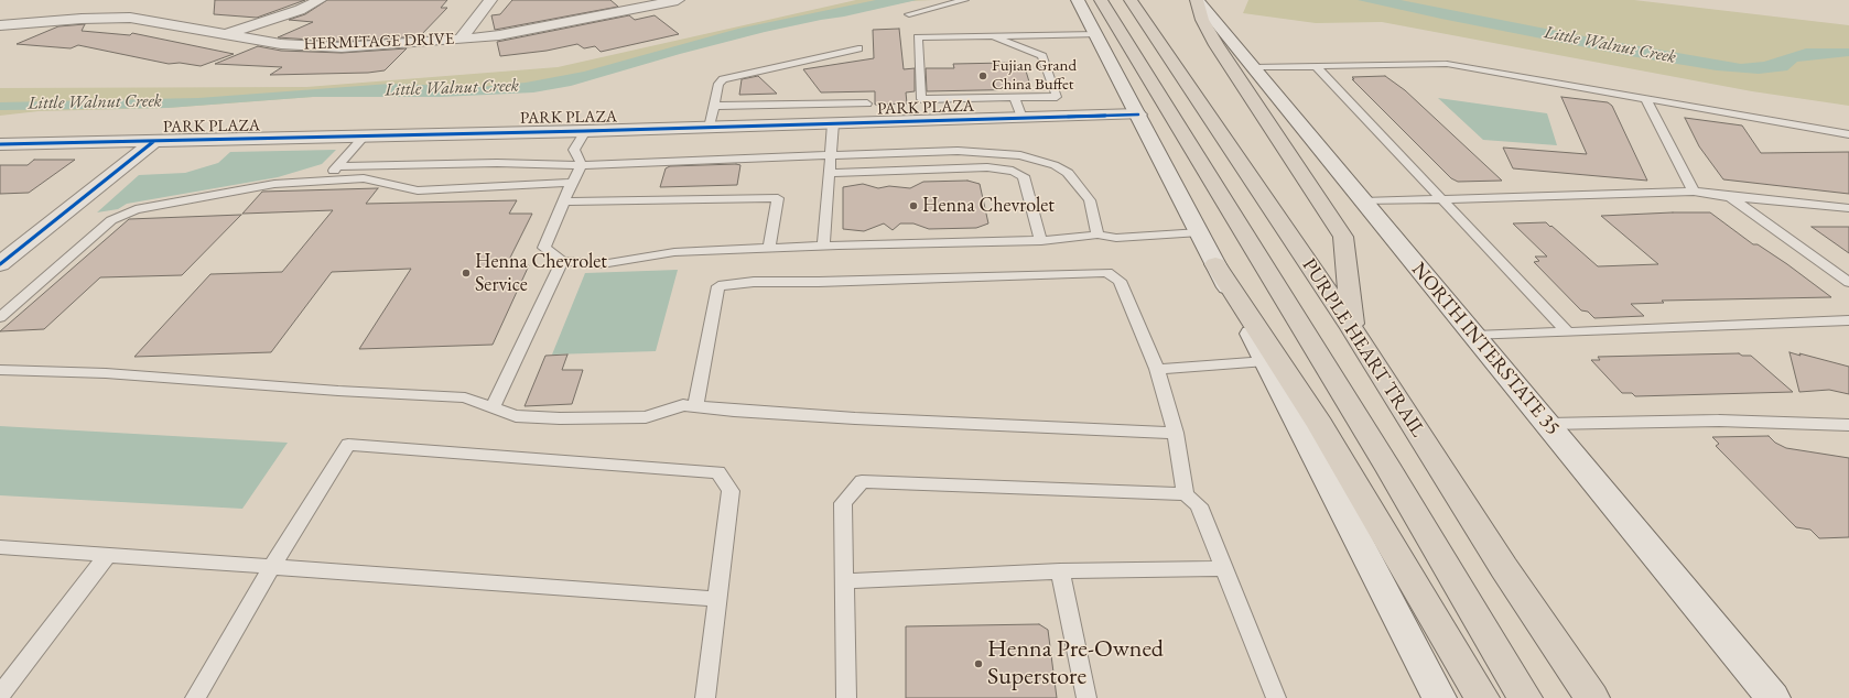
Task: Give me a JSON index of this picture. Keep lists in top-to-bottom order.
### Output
{
  "streets": {
    "highway": ["PURPLE HEART TRAIL"],
    "street": ["HERMITAGE DRIVE", "PARK PLAZA", "NORTH INTERSTATE 35"]
  },
  "water": ["Little Walnut Creek"],
  "places": [
    "Fujian Grand China Buffet",
    "Henna Chevrolet",
    "Henna Chevrolet Service",
    "Henna Pre-Owned Superstore"
  ]
}
